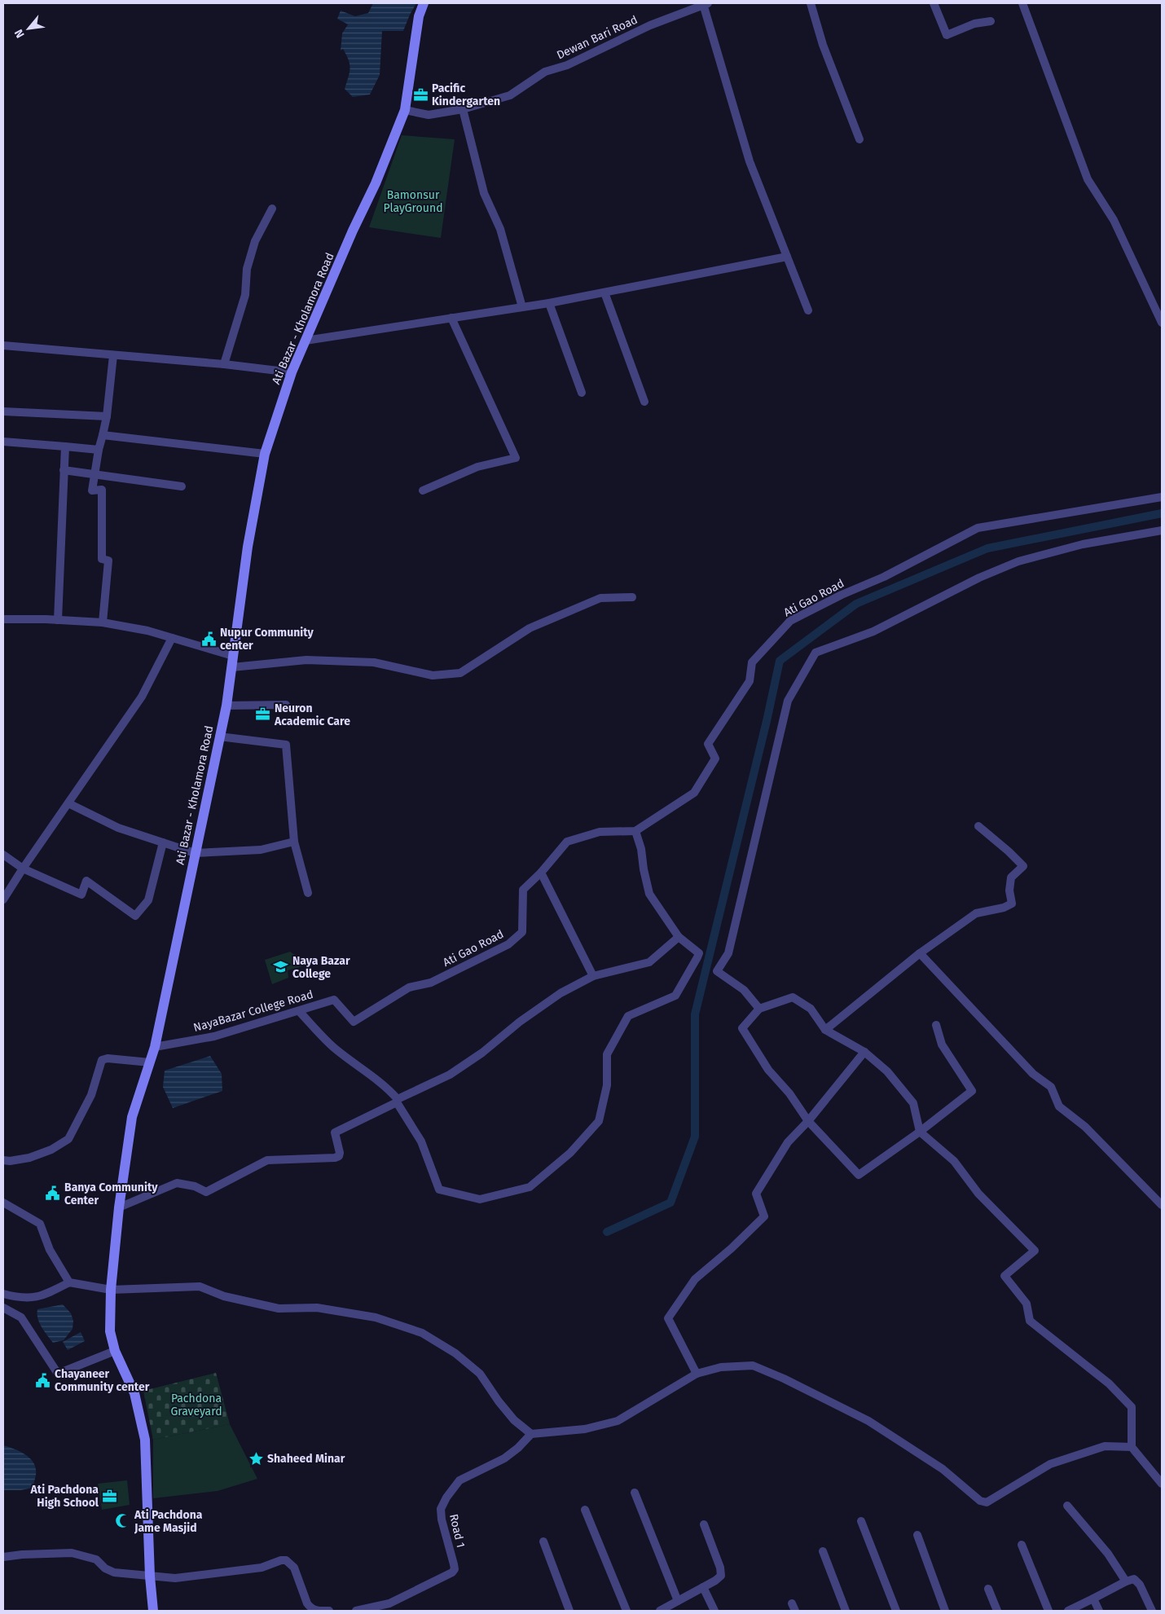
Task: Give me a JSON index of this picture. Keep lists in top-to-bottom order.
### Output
{
  "streets": {
    "main road": ["Ati Bazar - Kholamora Road"],
    "street": [
      "Dewan Bari Road",
      "Ati Gao Road",
      "NayaBazar College Road",
      "Road 1"
    ]
  },
  "crossings": [
    ["Dewan Bari Road", "Ati Bazar - Kholamora Road"],
    ["Ati Bazar - Kholamora Road", "NayaBazar College Road"],
    ["Ati Gao Road", "NayaBazar College Road"]
  ],
  "parks": ["Bamonsur PlayGround", "Pachdona Graveyard"],
  "places": {
    "office": ["Pacific Kindergarten", "Neuron Academic Care", "Ati Pachdona High School"],
    "public building": ["Nupur Community center", "Banya Community Center", "Chayaneer Community center"],
    "school or university": ["Naya Bazar College"],
    "place": ["Shaheed Minar"],
    "mosque": ["Ati Pachdona Jame Masjid"]
  },
  "north": "bottom left"
}
